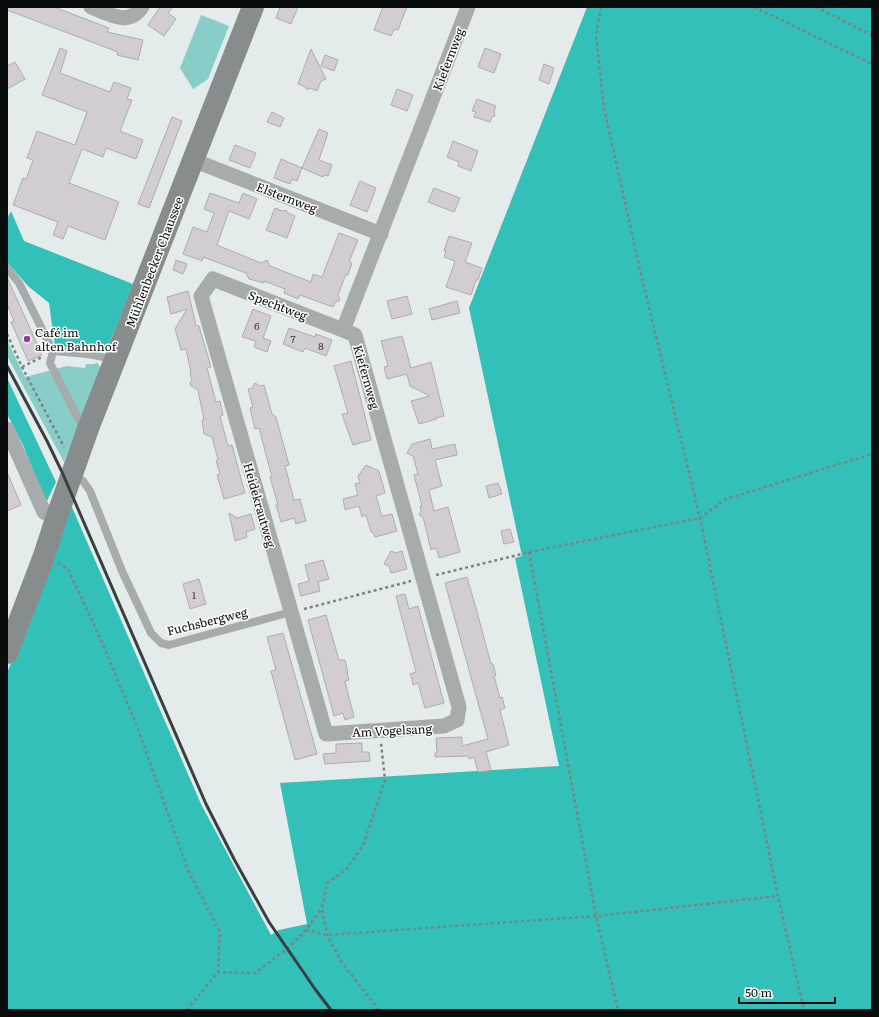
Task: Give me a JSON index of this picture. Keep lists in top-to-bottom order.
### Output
{
  "streets": {
    "main road": ["Mühlenbecker Chaussee"],
    "street": [
      "Kiefernweg",
      "Elsternweg",
      "Spechtweg",
      "Heidekrautweg",
      "Am Vogelsang"
    ],
    "lane": ["Fuchsbergweg"]
  },
  "crossings": [
    ["Kiefernweg", "Elsternweg"],
    ["Kiefernweg", "Spechtweg"],
    ["Kiefernweg", "Am Vogelsang"],
    ["Elsternweg", "Mühlenbecker Chaussee"],
    ["Mühlenbecker Chaussee", "Fuchsbergweg"],
    ["Spechtweg", "Heidekrautweg"],
    ["Heidekrautweg", "Fuchsbergweg"],
    ["Heidekrautweg", "Am Vogelsang"]
  ],
  "places": ["Café im alten Bahnhof"],
  "house_numbers": [
    "6",
    "7",
    "8",
    "1"
  ],
  "scale_bar": "50 m"
}
